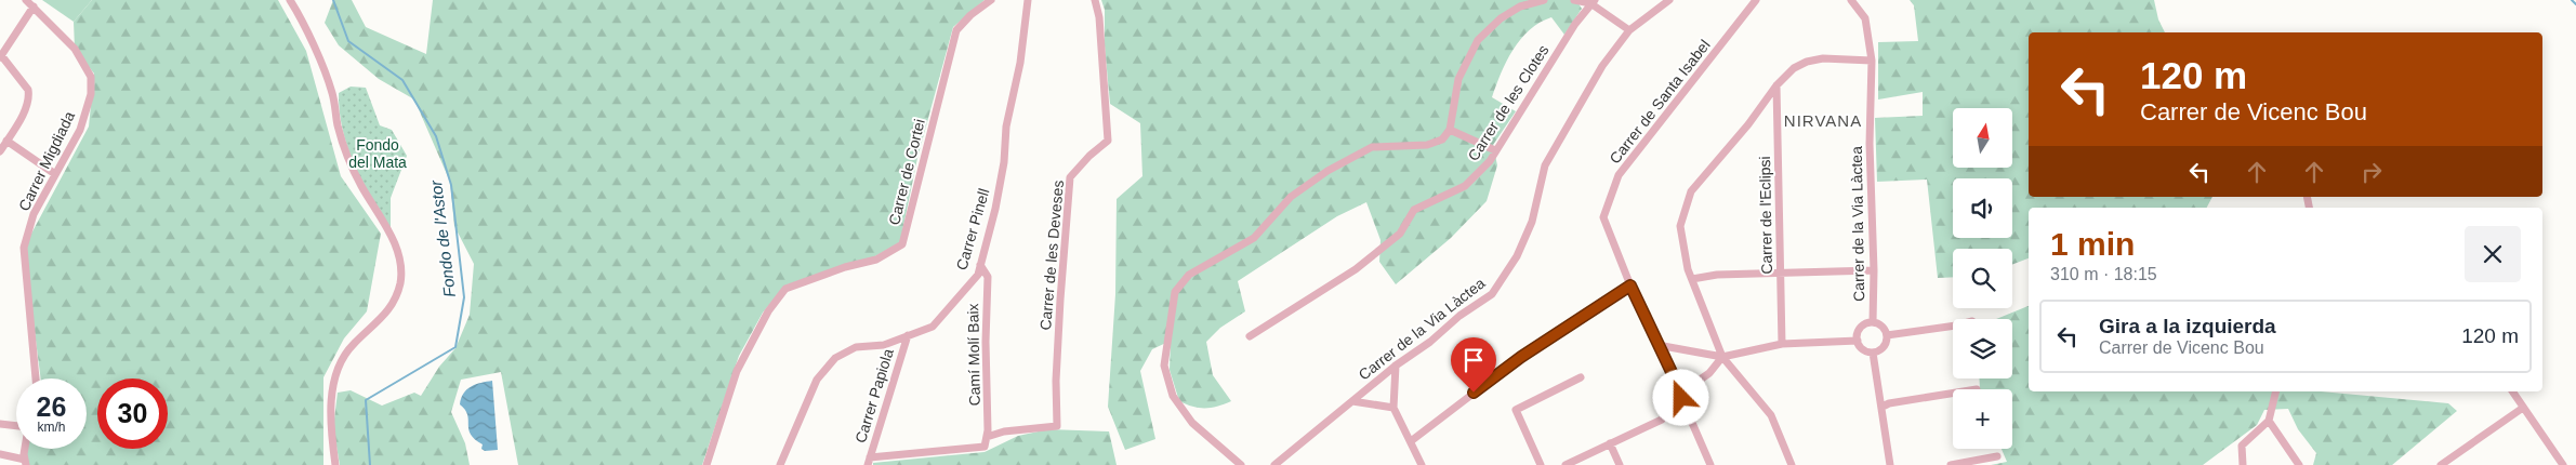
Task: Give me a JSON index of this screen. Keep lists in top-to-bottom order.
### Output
{
  "streets": {
    "street": [
      "Carrer de Santa Isabel",
      "Carrer de les Clotes",
      "Carrer Migdiada",
      "Carrer de Cortei",
      "Carrer de l'Eclipsi",
      "Carrer de la Via Làctea",
      "Carrer Pinell",
      "Carrer de les Deveses",
      "Camí Molí Baix",
      "Carrer Papiola"
    ]
  },
  "crossings": [
    ["Carrer Pinell", "Camí Molí Baix"],
    ["Carrer Pinell", "Carrer Papiola"],
    ["Carrer de les Deveses", "Camí Molí Baix"],
    ["Camí Molí Baix", "Carrer Papiola"]
  ],
  "districts": ["NIRVANA"],
  "water": ["Fondo de l'Astor"],
  "parks": ["Fondo del Mata"],
  "north": "top",
  "page": {
    "turn": ["120 m", "Carrer de Vicenc Bou"],
    "map_buttons": "+",
    "heading": ["1 min", "310 m · 18:15"],
    "list": [
      {
        "name": "Gira a la izquierda",
        "note": "Carrer de Vicenc Bou",
        "value": "120 m"
      }
    ],
    "speed": "26 km/h",
    "limit": "30"
  }
}
